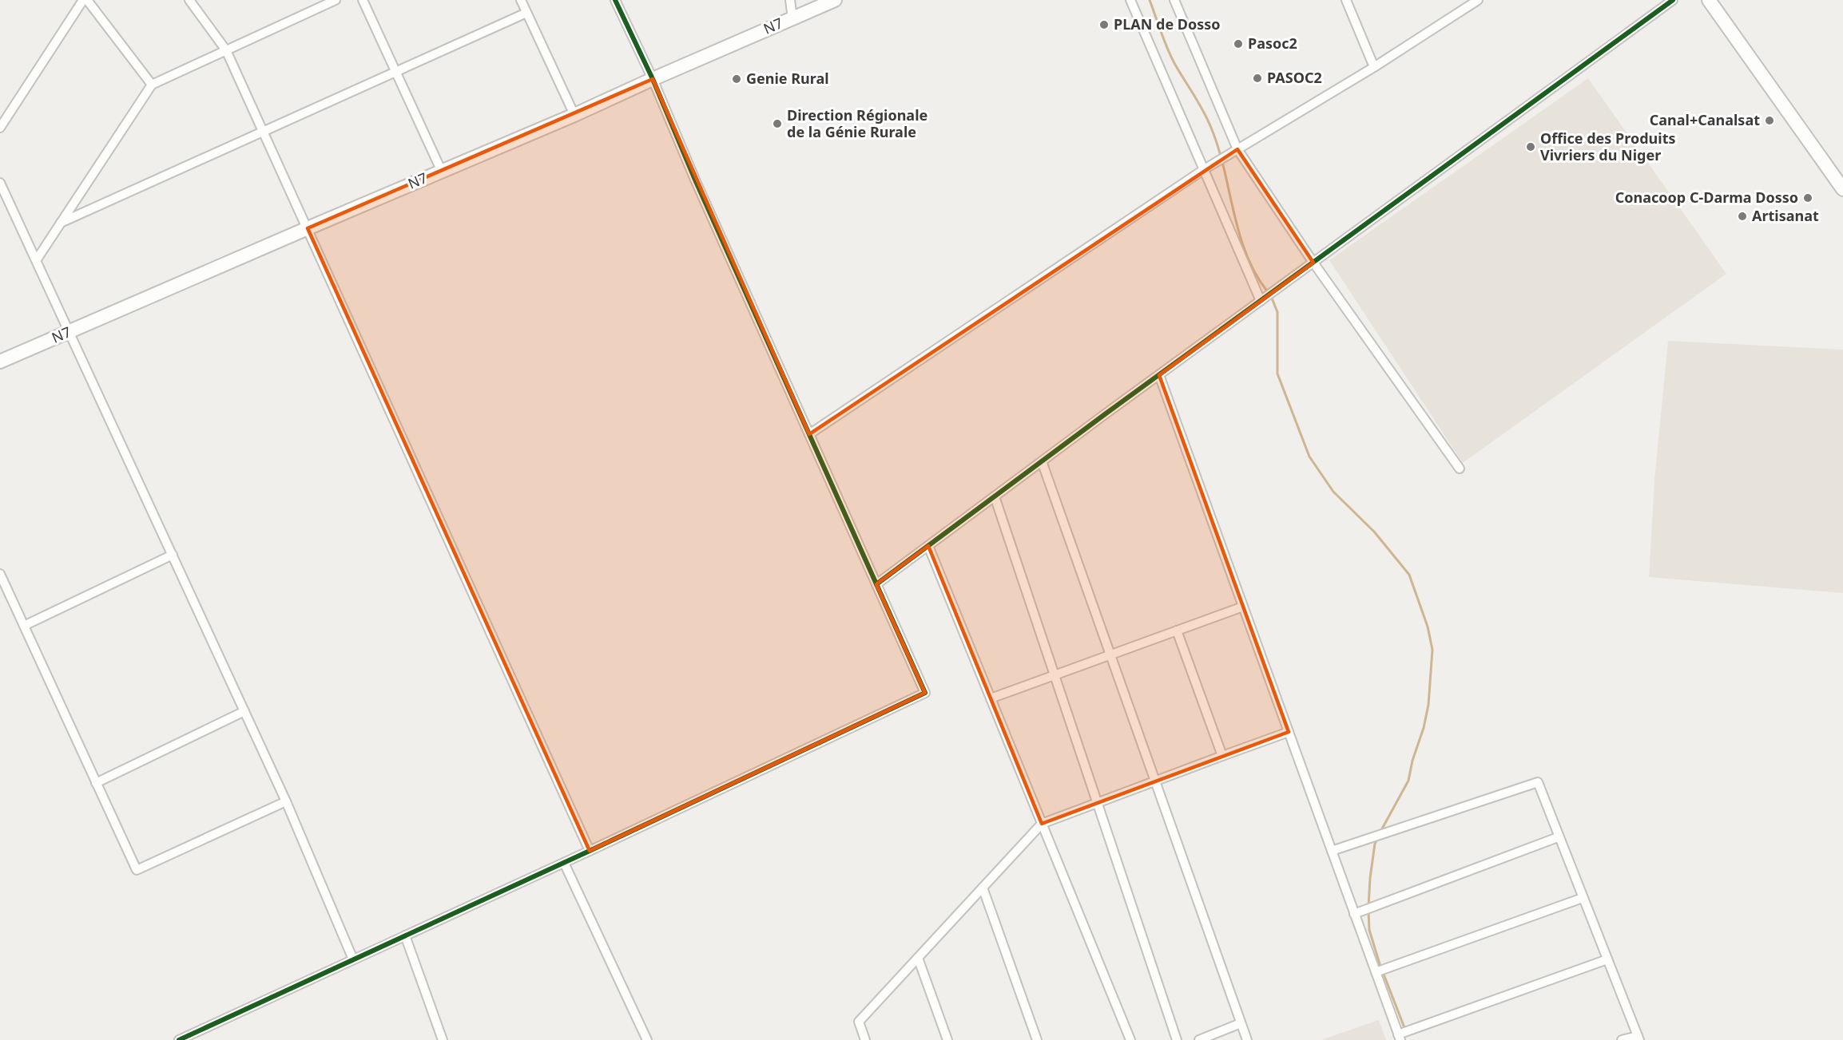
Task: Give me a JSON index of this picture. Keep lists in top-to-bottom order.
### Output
{
  "streets": {
    "main road": ["N7"]
  },
  "places": [
    "PLAN de Dosso",
    "Pasoc2",
    "PASOC2",
    "Genie Rural",
    "Canal+Canalsat",
    "Direction Régionale de la Génie Rurale",
    "Office des Produits Vivriers du Niger",
    "Conacoop C-Darma Dosso",
    "Artisanat"
  ]
}
